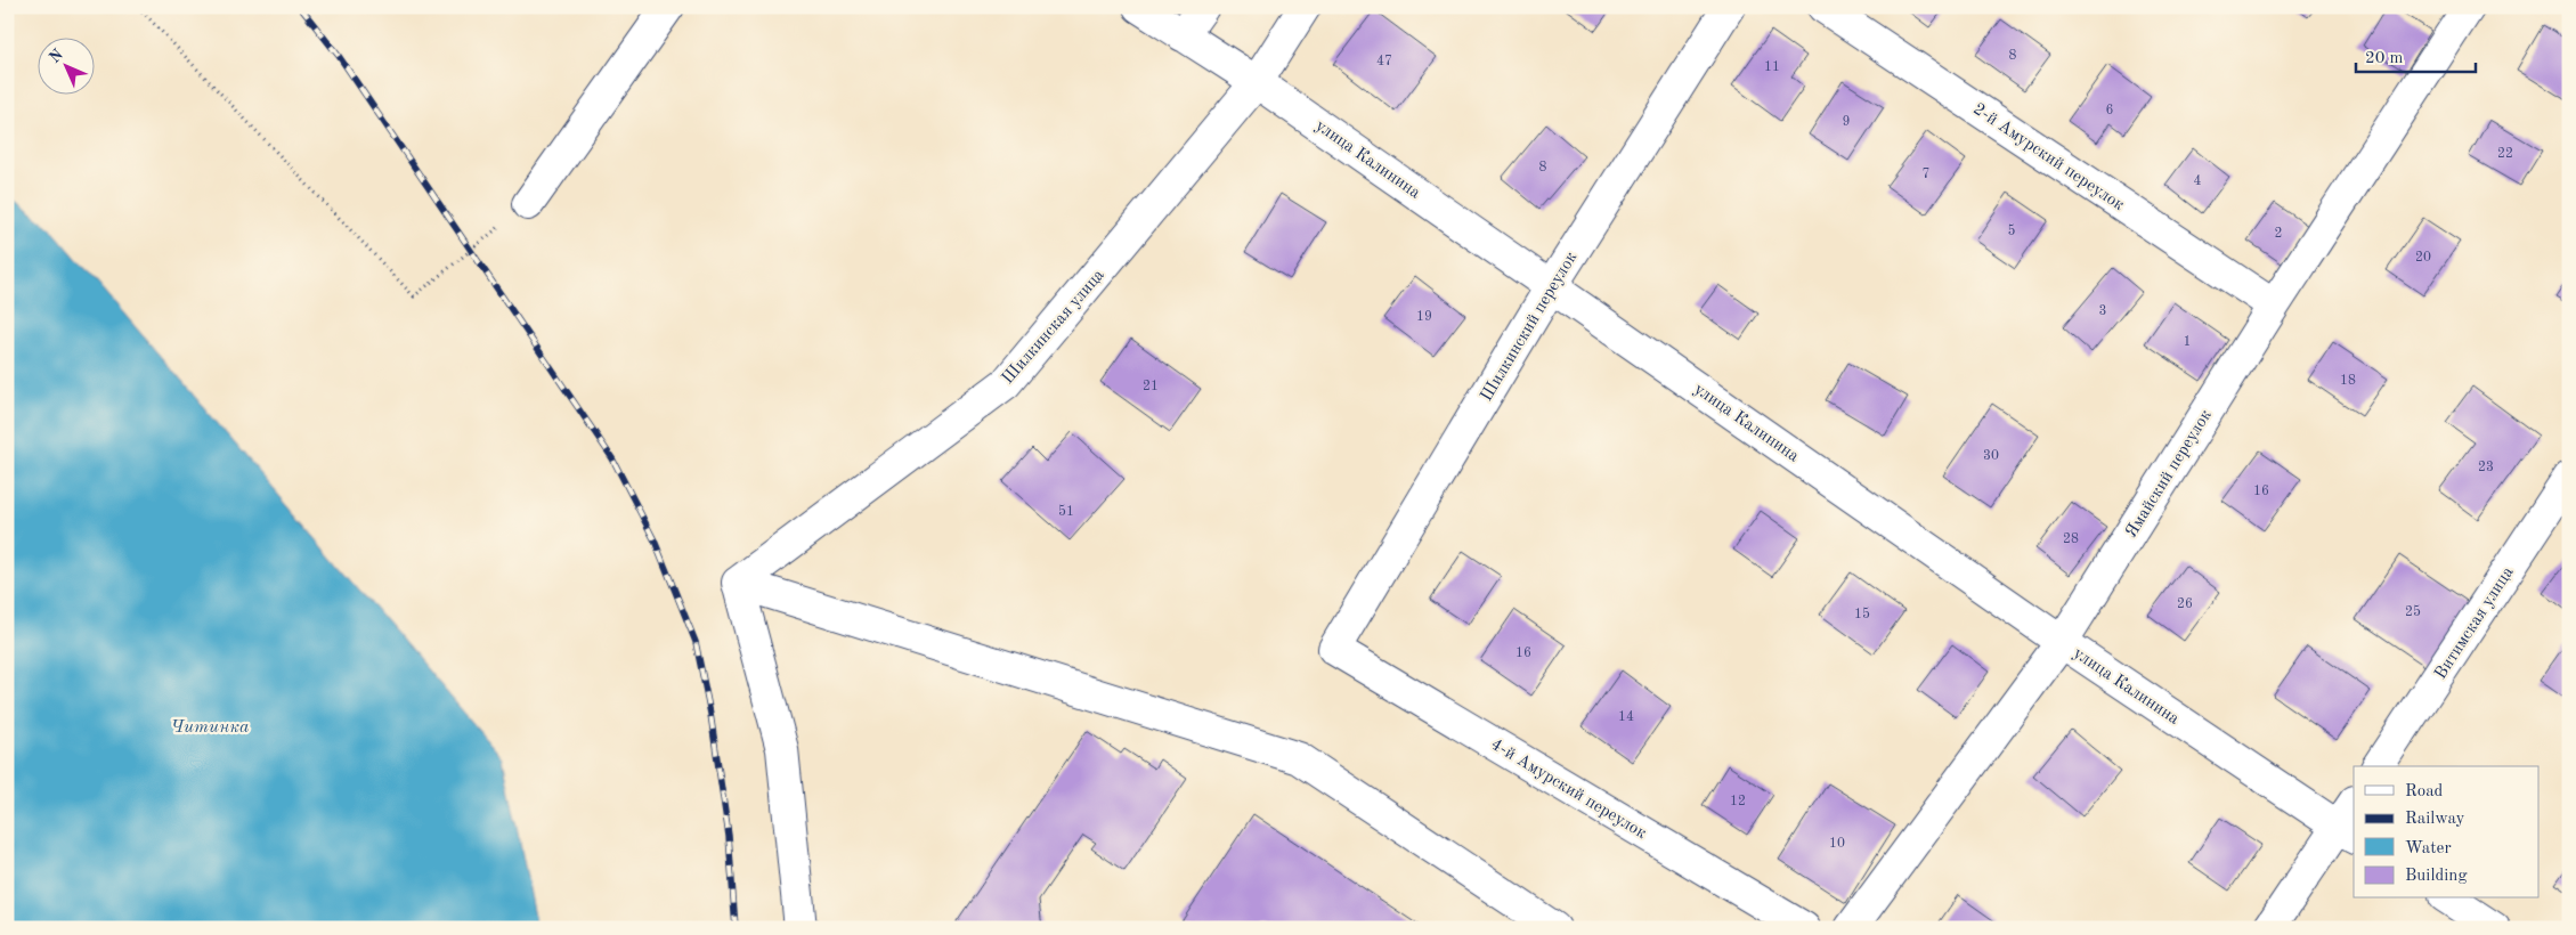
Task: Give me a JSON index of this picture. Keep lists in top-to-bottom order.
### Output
{
  "streets": {
    "street": [
      "2-й Амурский переулок",
      "улица Калинина",
      "Шилкинская улица",
      "Шилкинский переулок",
      "Ямайский переулок",
      "Витимская улица",
      "4-й Амурский переулок"
    ]
  },
  "crossings": [
    ["2-й Амурский переулок", "Ямайский переулок"],
    ["улица Калинина", "Шилкинская улица"],
    ["улица Калинина", "Шилкинский переулок"],
    ["улица Калинина", "Ямайский переулок"],
    ["Шилкинский переулок", "4-й Амурский переулок"]
  ],
  "water": ["Читинка"],
  "house_numbers": [
    "8",
    "47",
    "11",
    "6",
    "9",
    "22",
    "8",
    "7",
    "4",
    "5",
    "2",
    "20",
    "3",
    "19",
    "1",
    "18",
    "21",
    "30",
    "23",
    "16",
    "51",
    "28",
    "26",
    "25",
    "15",
    "16",
    "14",
    "12",
    "10"
  ],
  "legend": [
    "Road",
    "Railway",
    "Water",
    "Building"
  ],
  "scale_bar": "20 m",
  "north": "top left"
}
